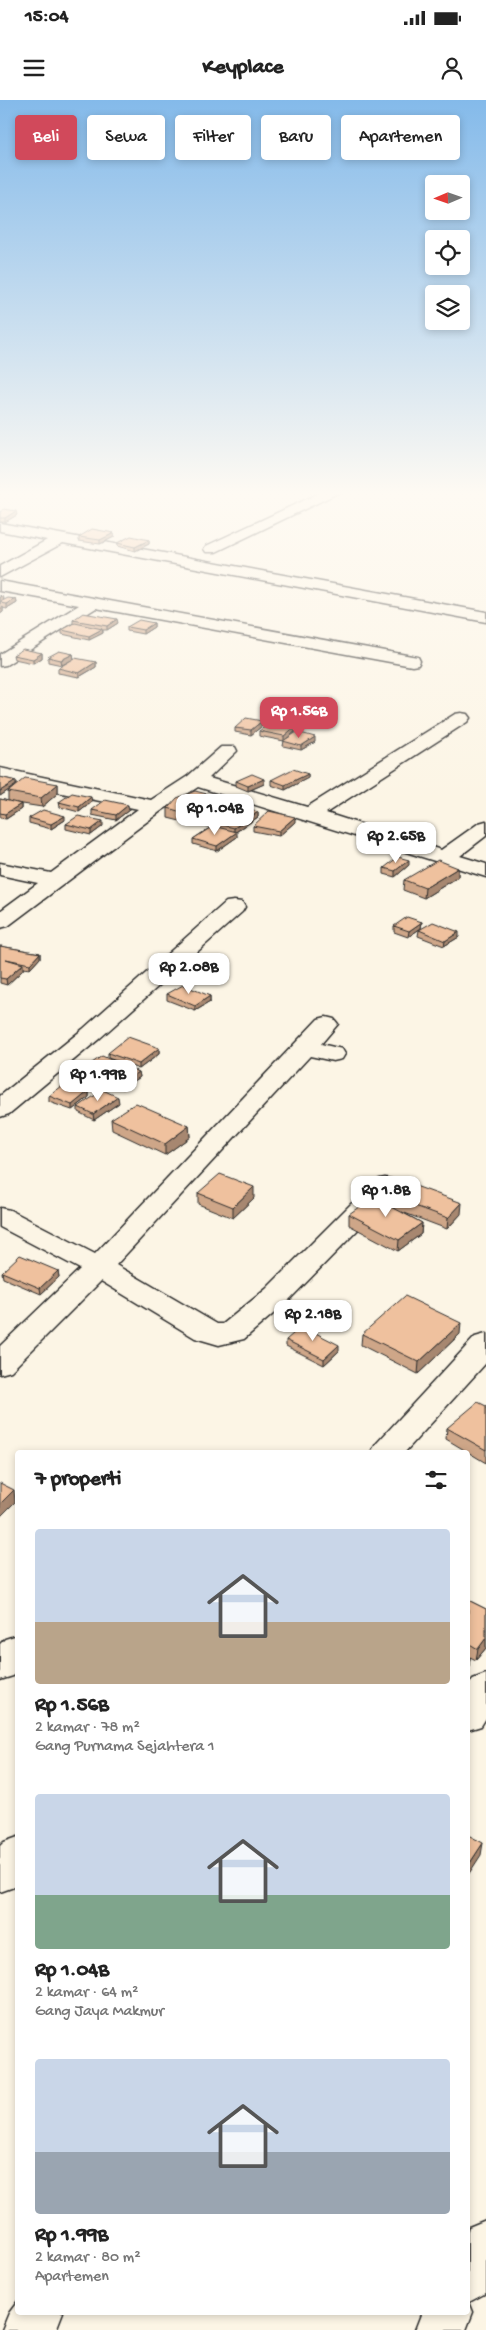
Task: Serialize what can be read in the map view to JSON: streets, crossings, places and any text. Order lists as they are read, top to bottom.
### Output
{
  "north": "left",
  "page": {
    "status": "15:04",
    "header": "Keyplace",
    "chip": [
      "Beli",
      "Sewa",
      "Filter",
      "Baru",
      "Apartemen"
    ],
    "price": [
      "Rp 1.56B",
      "Rp 1.04B",
      "Rp 2.65B",
      "Rp 2.08B",
      "Rp 1.99B",
      "Rp 1.8B",
      "Rp 2.18B"
    ],
    "heading": "7 properti",
    "list": [
      {
        "name": "Rp 1.56B",
        "note": "2 kamar · 78 m² · Gang Purnama Sejahtera 1"
      },
      {
        "name": "Rp 1.04B",
        "note": "2 kamar · 64 m² · Gang Jaya Makmur"
      },
      {
        "name": "Rp 1.99B",
        "note": "2 kamar · 80 m² · Apartemen"
      }
    ]
  }
}
